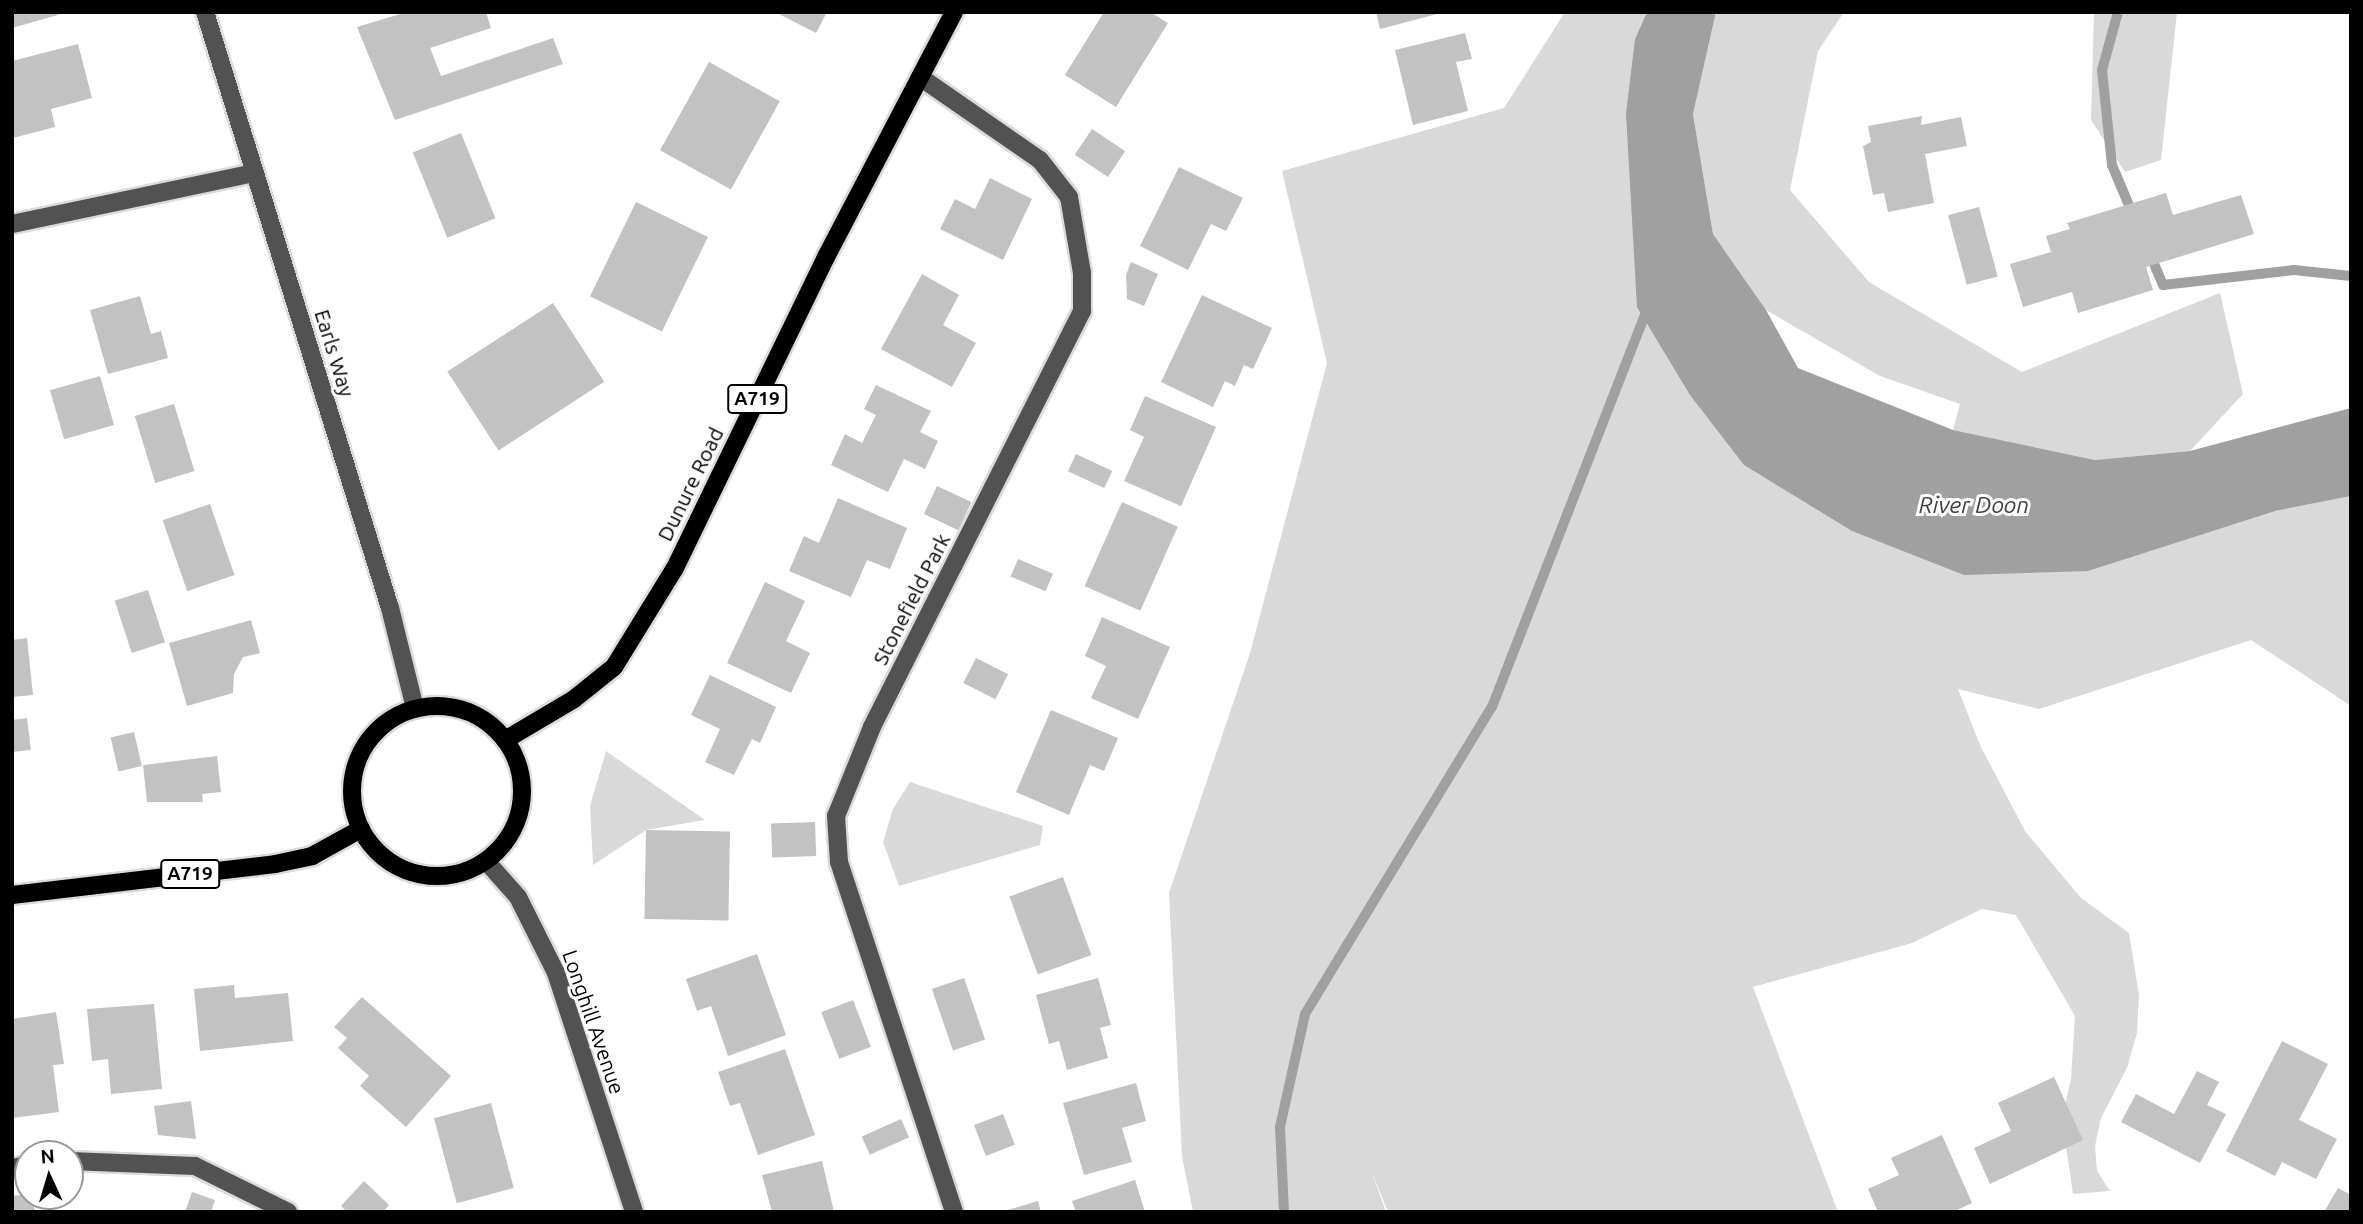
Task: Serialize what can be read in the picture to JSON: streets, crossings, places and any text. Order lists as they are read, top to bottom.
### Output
{
  "streets": {
    "main road": ["A719", "Dunure Road"],
    "street": ["Earls Way", "Stonefield Park", "Longhill Avenue"]
  },
  "crossings": [
    ["Earls Way", "A719"],
    ["Earls Way", "Dunure Road"],
    ["Earls Way", "Longhill Avenue"],
    ["A719", "Dunure Road"],
    ["A719", "Longhill Avenue"],
    ["Dunure Road", "Stonefield Park"],
    ["Dunure Road", "Longhill Avenue"]
  ],
  "water": ["River Doon"],
  "north": "top"
}
